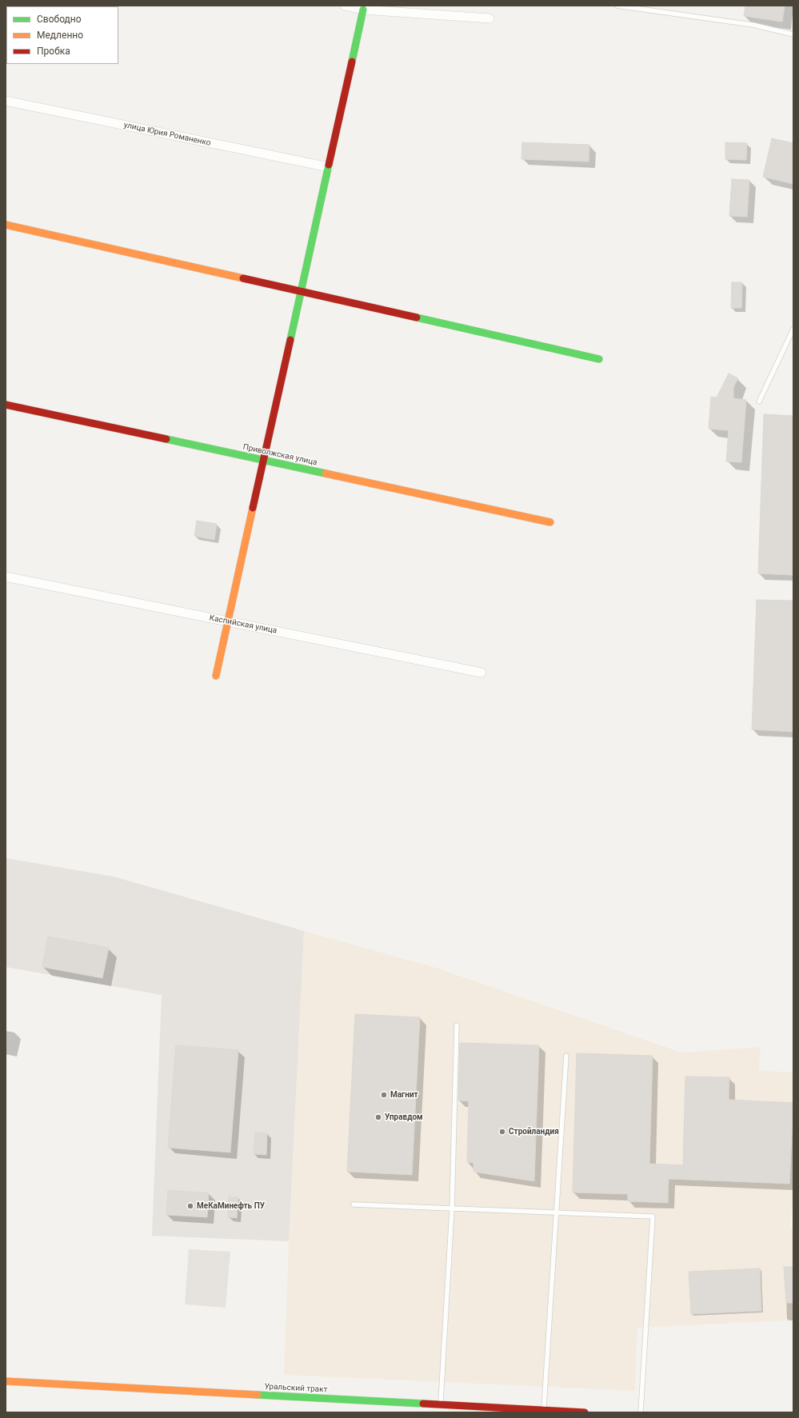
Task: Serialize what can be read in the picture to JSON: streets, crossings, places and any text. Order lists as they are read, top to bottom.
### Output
{
  "streets": {
    "street": [
      "улица Юрия Романенко",
      "Приволжская улица",
      "Каспийская улица",
      "Уральский тракт"
    ]
  },
  "places": [
    "Магнит",
    "Управдом",
    "Стройландия",
    "МеКаМинефть ПУ"
  ],
  "legend": ["Свободно", "Медленно", "Пробка"]
}
